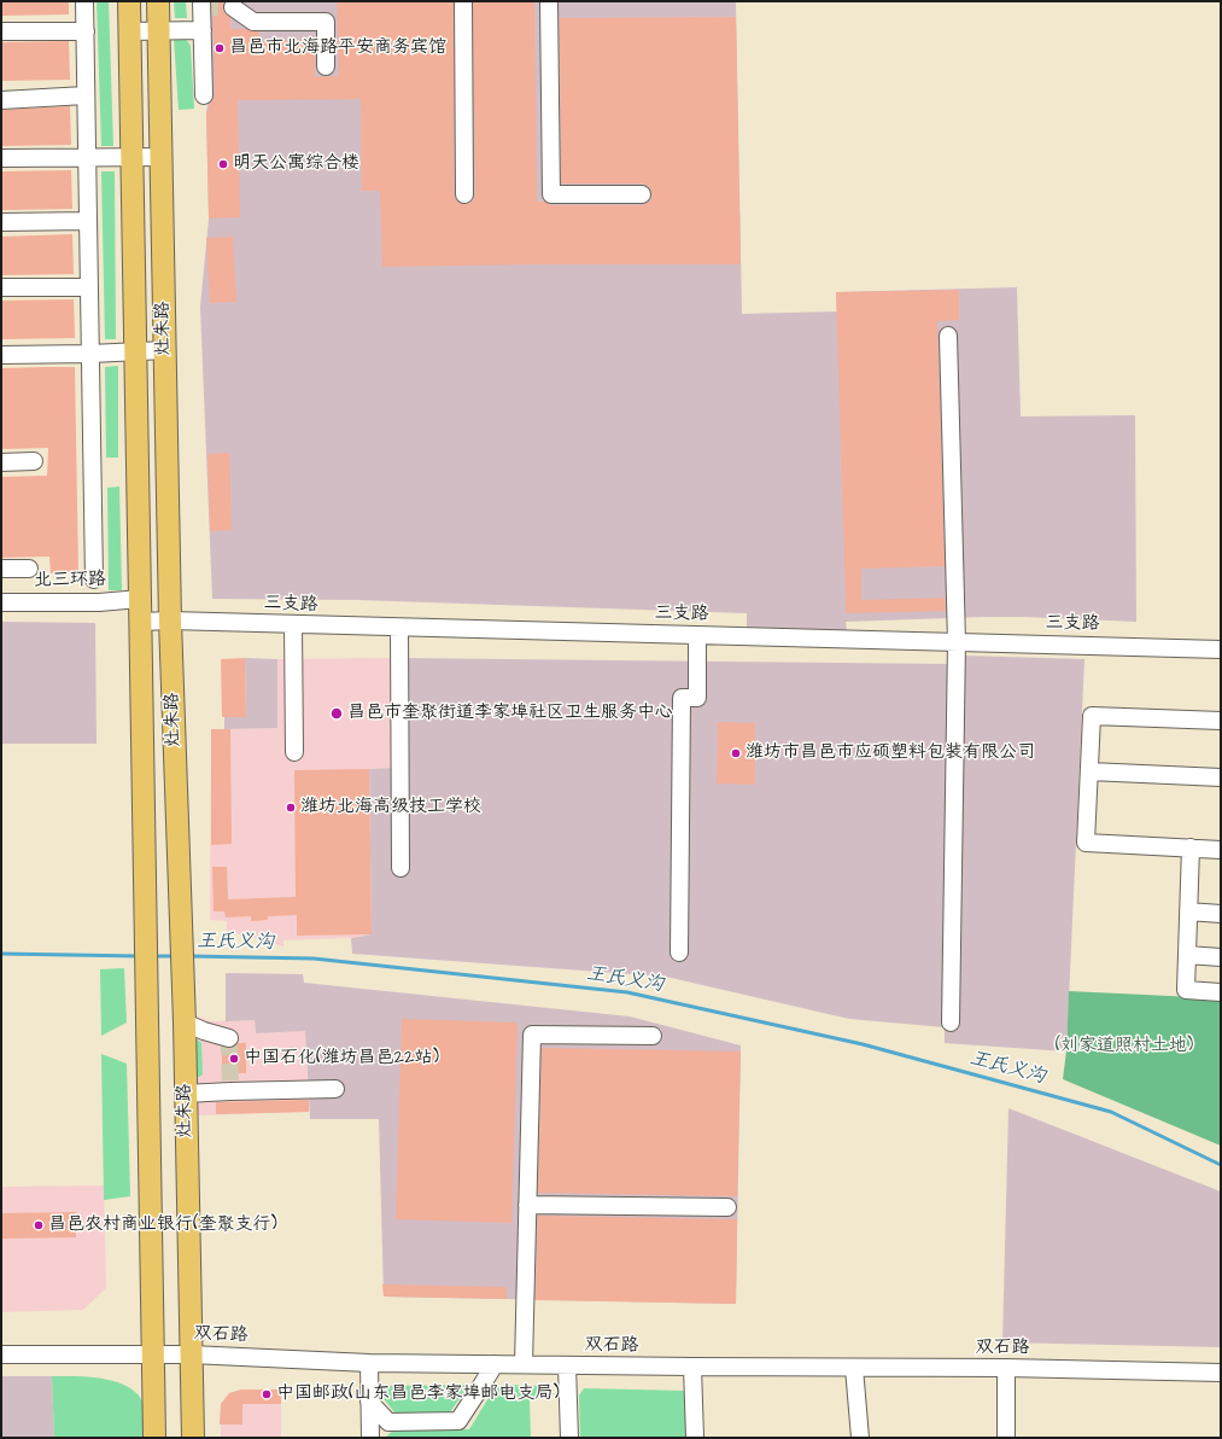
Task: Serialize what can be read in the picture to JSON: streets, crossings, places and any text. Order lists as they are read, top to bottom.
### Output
{
  "streets": {
    "main road": ["灶朱路"],
    "street": ["北三环路", "三支路", "双石路"]
  },
  "crossings": [
    ["灶朱路", "北三环路"],
    ["灶朱路", "三支路"],
    ["灶朱路", "双石路"]
  ],
  "water": ["王氏义沟"],
  "parks": ["(刘家道照村土地)"],
  "places": [
    "昌邑市北海路平安商务宾馆",
    "明天公寓综合楼",
    "昌邑市奎聚街道李家埠社区卫生服务中心",
    "潍坊市昌邑市应硕塑料包装有限公司",
    "潍坊北海高级技工学校",
    "中国石化(潍坊昌邑22站)",
    "昌邑农村商业银行(奎聚支行)",
    "中国邮政(山东昌邑李家埠邮电支局)"
  ]
}
